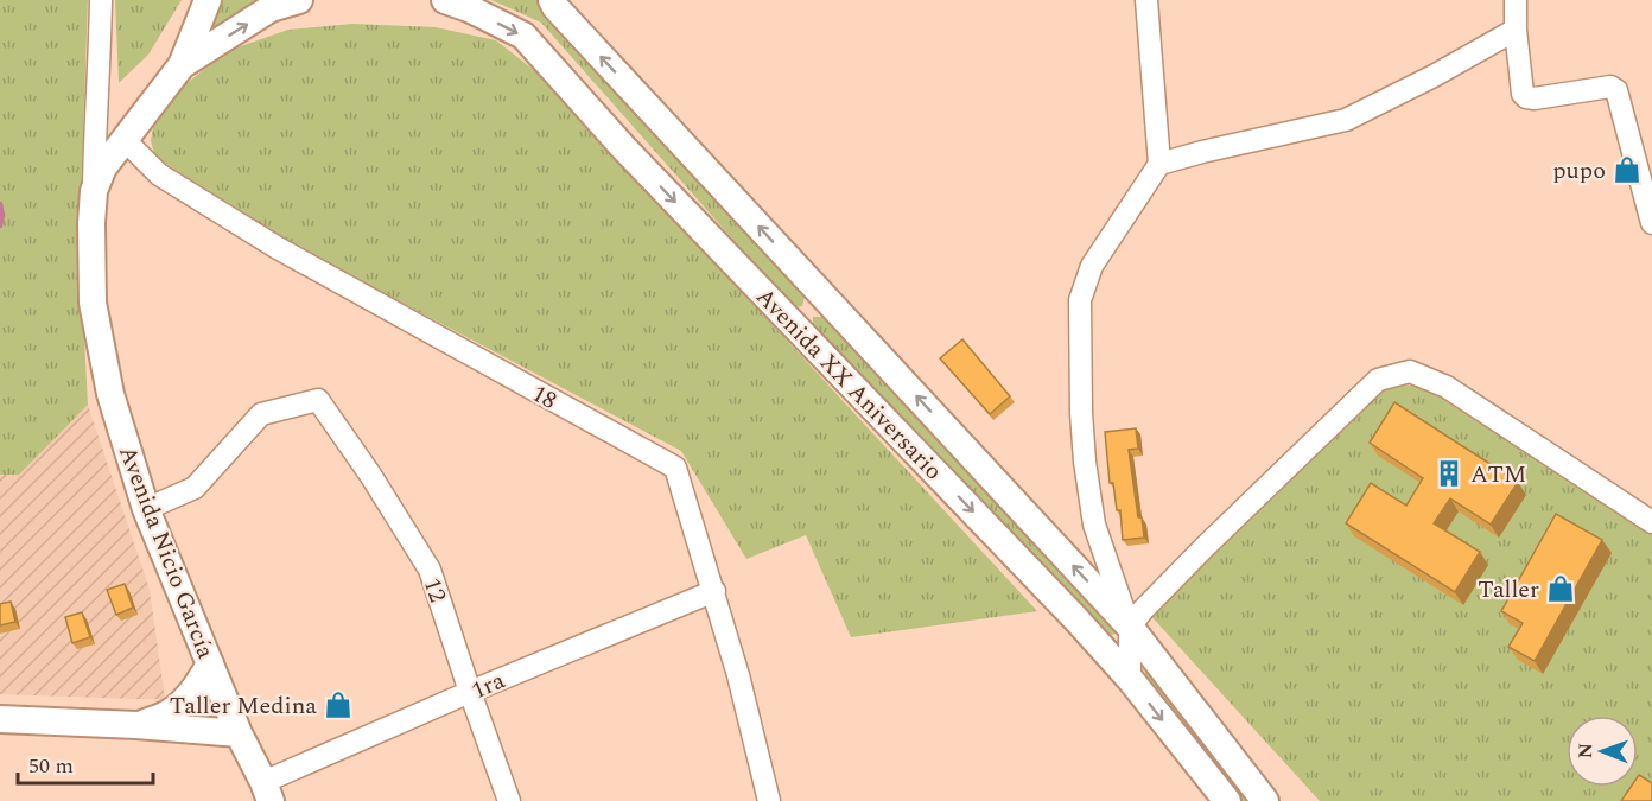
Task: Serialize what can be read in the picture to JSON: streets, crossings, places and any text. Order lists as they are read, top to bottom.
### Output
{
  "streets": {
    "main road": ["Avenida XX Aniversario", "Avenida Nicio García"],
    "street": ["18", "12", "1ra"]
  },
  "crossings": [
    ["18", "Avenida Nicio García"],
    ["18", "1ra"],
    ["Avenida Nicio García", "12"],
    ["Avenida Nicio García", "1ra"],
    ["12", "1ra"]
  ],
  "places": {
    "shop": ["pupo", "Taller", "Taller Medina"],
    "building": ["ATM"]
  },
  "scale_bar": "50 m",
  "north": "left"
}
